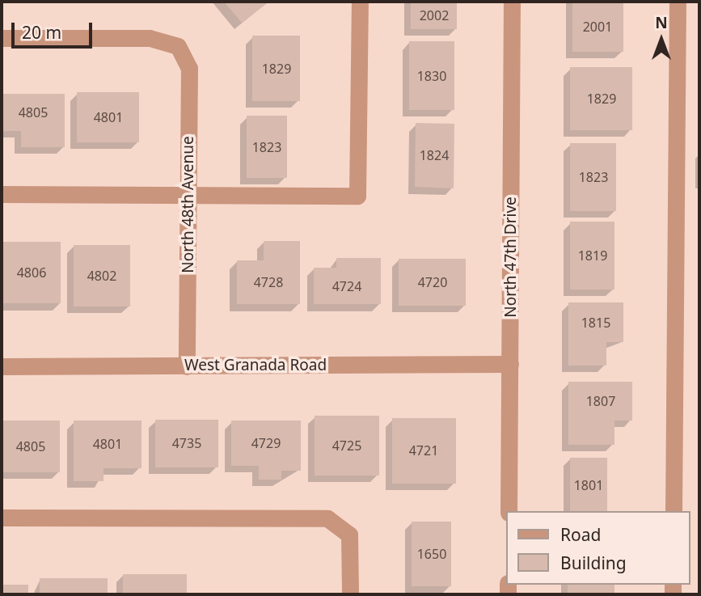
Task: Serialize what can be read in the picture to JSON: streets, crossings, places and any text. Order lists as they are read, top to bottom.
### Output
{
  "streets": {
    "street": ["North 48th Avenue", "North 47th Drive", "West Granada Road"]
  },
  "crossings": [
    ["North 48th Avenue", "West Granada Road"],
    ["North 47th Drive", "West Granada Road"]
  ],
  "house_numbers": [
    "2002",
    "2001",
    "1829",
    "1830",
    "1829",
    "4805",
    "4801",
    "1823",
    "1824",
    "1823",
    "1819",
    "4806",
    "4802",
    "4728",
    "4720",
    "4724",
    "1815",
    "1807",
    "4735",
    "4729",
    "4801",
    "4725",
    "4805",
    "4721",
    "1801",
    "1650"
  ],
  "legend": ["Road", "Building"],
  "scale_bar": "20 m",
  "north": "top"
}
